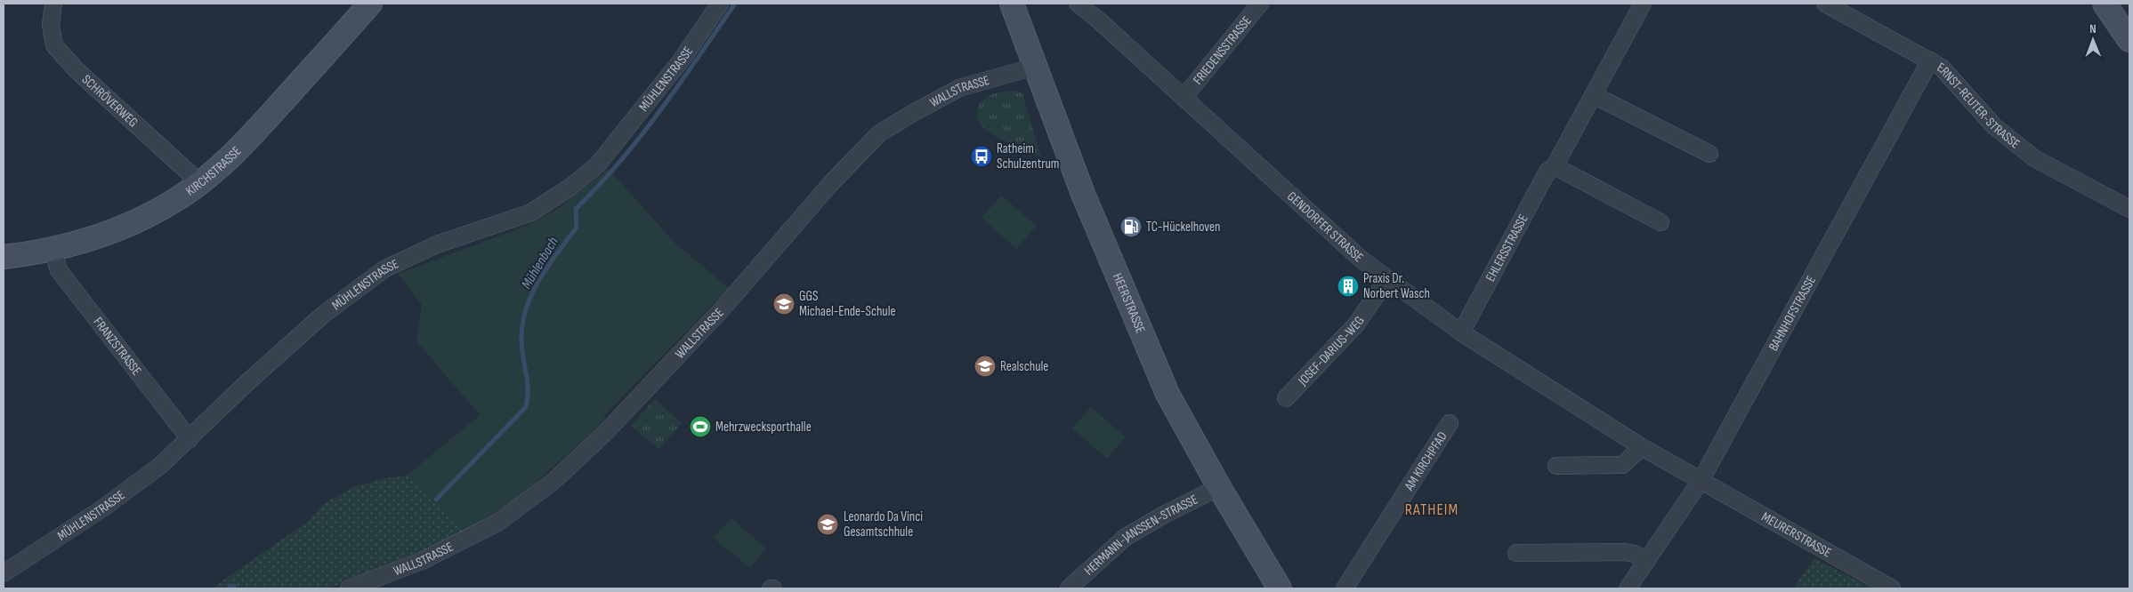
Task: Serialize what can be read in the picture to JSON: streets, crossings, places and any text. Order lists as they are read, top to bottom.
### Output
{
  "streets": {
    "main road": ["KIRCHSTRASSE", "HEERSTRASSE"],
    "street": [
      "FRIEDENSSTRASSE",
      "MÜHLENSTRASSE",
      "WALLSTRASSE",
      "SCHRÖVERWEG",
      "ERNST-REUTER-STRASSE",
      "GENDORFER STRASSE",
      "EHLERSSTRASSE",
      "BAHNHOFSTRASSE",
      "FRANZSTRASSE",
      "JOSEF-DARIUS-WEG",
      "AM KIRCHPFAD",
      "MEURERSTRASSE",
      "HERMANN-JANSSEN-STRASSE"
    ]
  },
  "crossings": [
    ["FRIEDENSSTRASSE", "GENDORFER STRASSE"],
    ["MÜHLENSTRASSE", "FRANZSTRASSE"],
    ["WALLSTRASSE", "HEERSTRASSE"],
    ["SCHRÖVERWEG", "KIRCHSTRASSE"],
    ["ERNST-REUTER-STRASSE", "BAHNHOFSTRASSE"],
    ["KIRCHSTRASSE", "FRANZSTRASSE"],
    ["GENDORFER STRASSE", "EHLERSSTRASSE"],
    ["GENDORFER STRASSE", "BAHNHOFSTRASSE"],
    ["GENDORFER STRASSE", "JOSEF-DARIUS-WEG"],
    ["GENDORFER STRASSE", "MEURERSTRASSE"],
    ["HEERSTRASSE", "HERMANN-JANSSEN-STRASSE"],
    ["BAHNHOFSTRASSE", "MEURERSTRASSE"]
  ],
  "districts": ["RATHEIM"],
  "water": ["Mühlenbach"],
  "places": {
    "bus stop": ["Ratheim Schulzentrum"],
    "fuel station": ["TC-Hückelhoven"],
    "building": ["Praxis Dr. Norbert Wasch"],
    "school or university": ["GGS Michael-Ende-Schule", "Realschule", "Leonardo Da Vinci Gesamtschhule"],
    "sports": ["Mehrzwecksporthalle"]
  },
  "north": "top"
}
